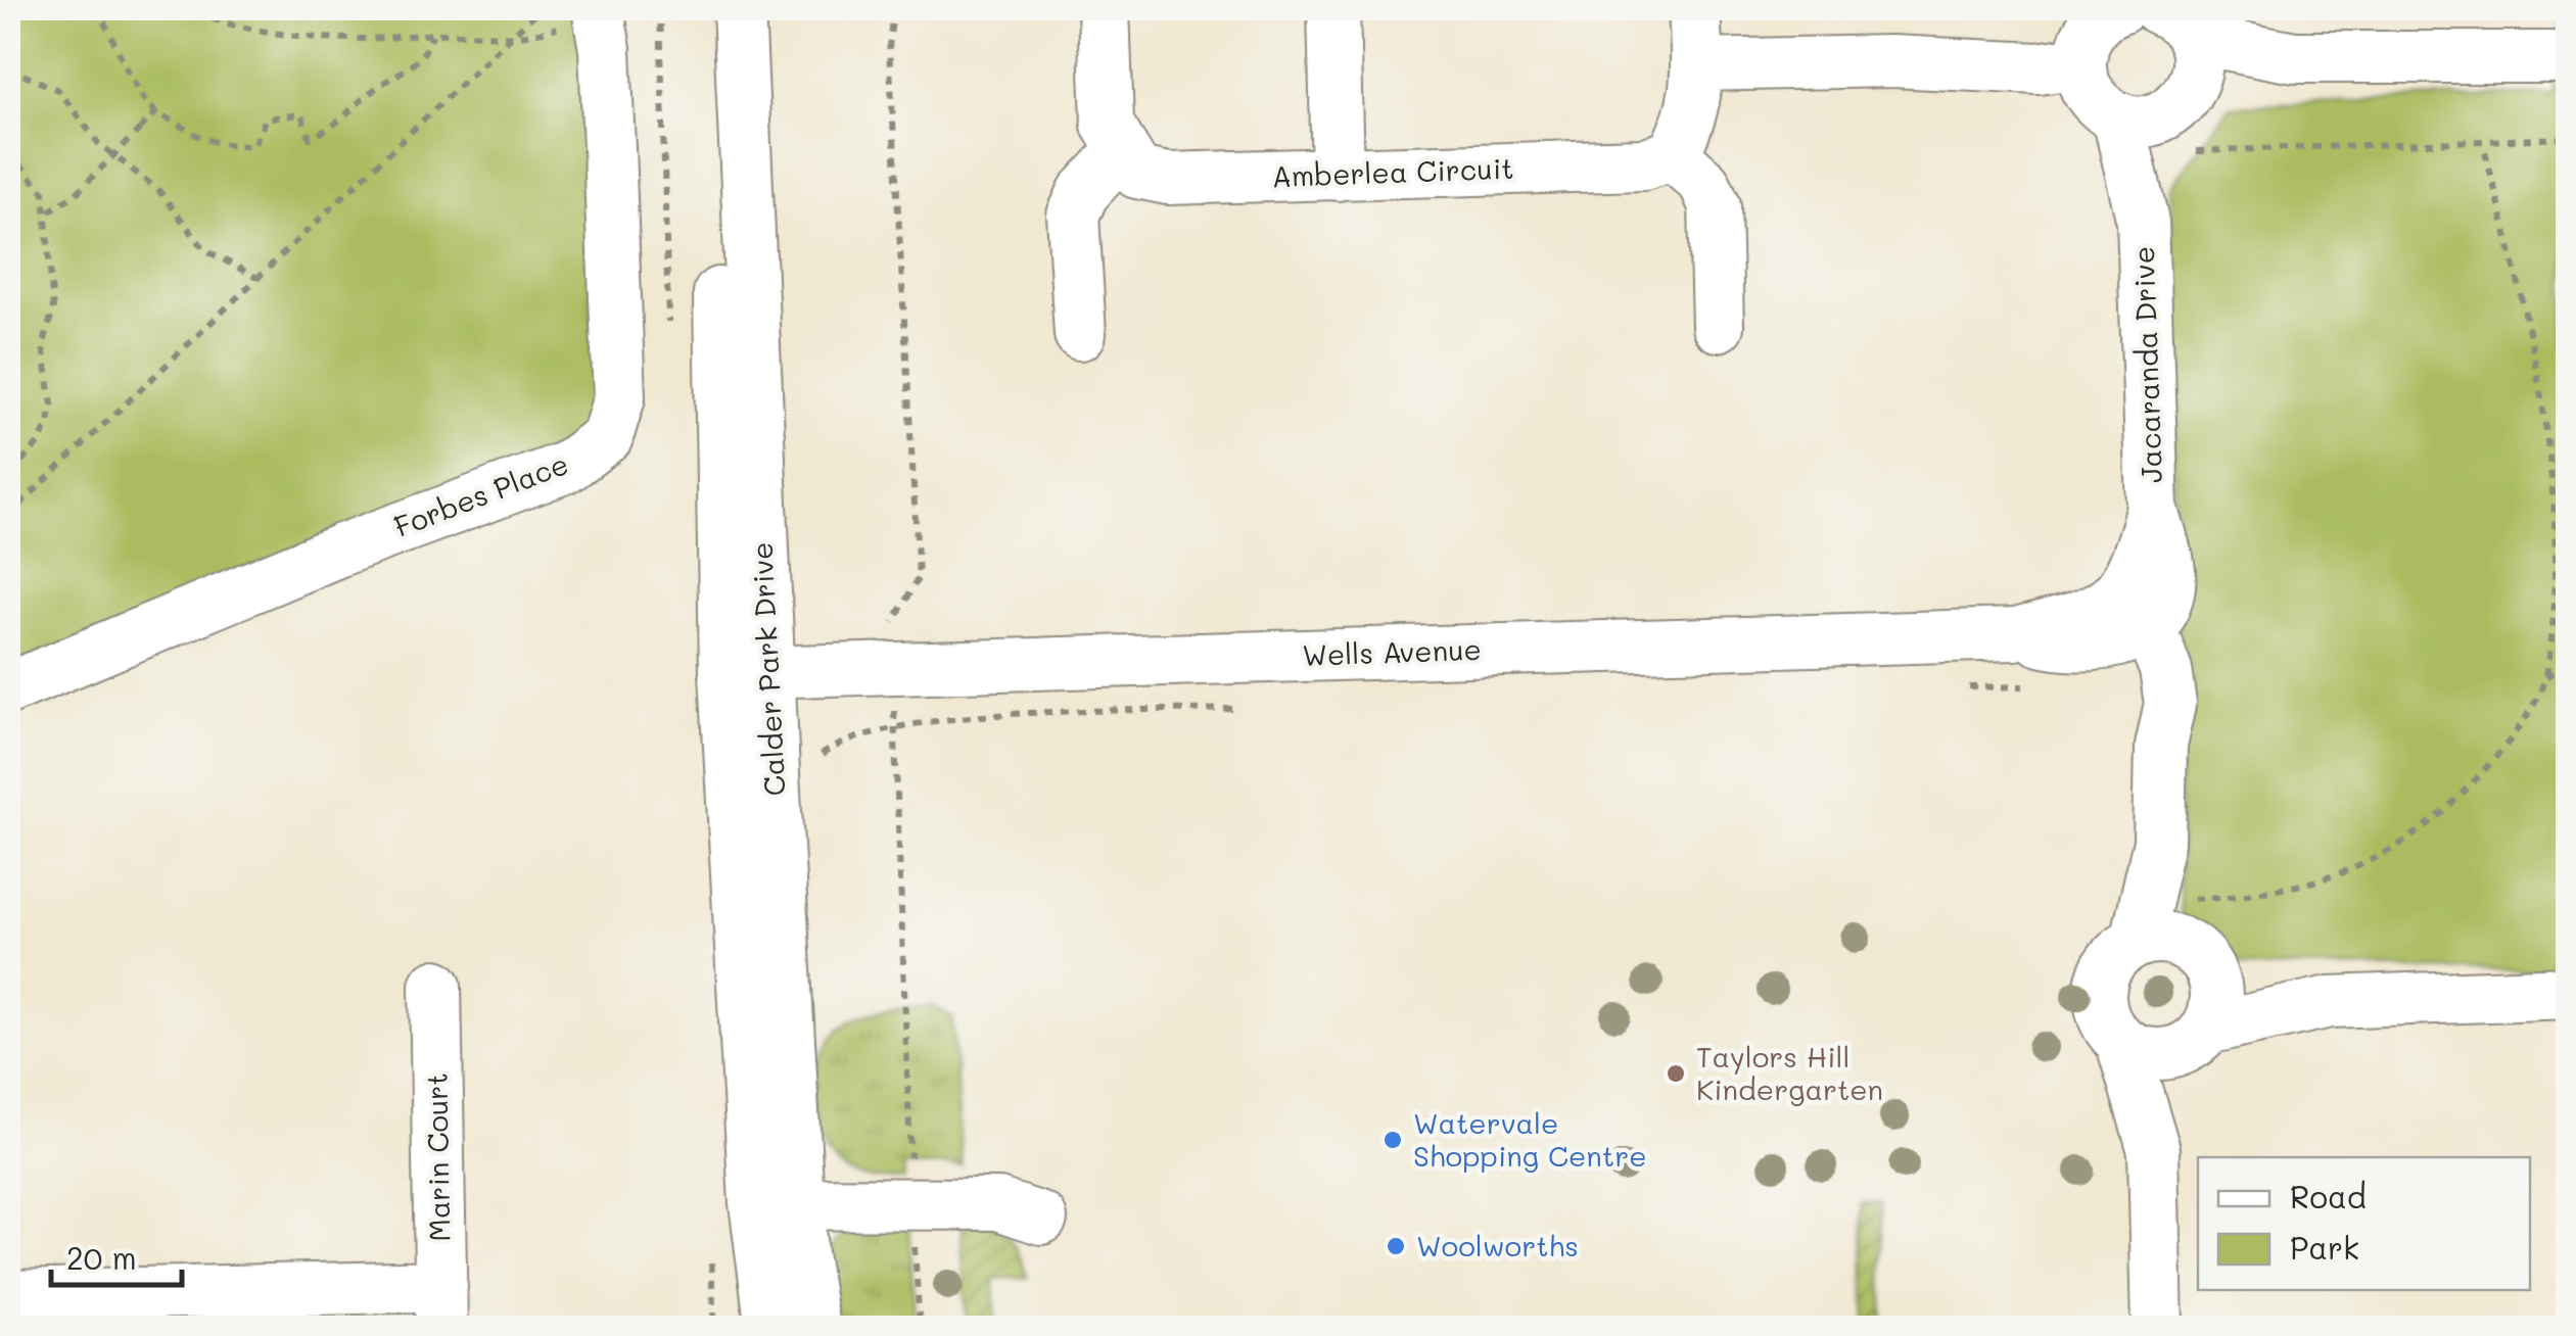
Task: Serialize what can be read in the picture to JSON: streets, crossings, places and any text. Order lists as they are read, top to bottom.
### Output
{
  "streets": {
    "street": [
      "Amberlea Circuit",
      "Jacaranda Drive",
      "Forbes Place",
      "Wells Avenue",
      "Calder Park Drive",
      "Marin Court"
    ]
  },
  "crossings": [
    ["Jacaranda Drive", "Wells Avenue"],
    ["Wells Avenue", "Calder Park Drive"]
  ],
  "places": ["Taylors Hill Kindergarten", "Watervale Shopping Centre", "Woolworths"],
  "legend": ["Road", "Park"],
  "scale_bar": "20 m"
}
